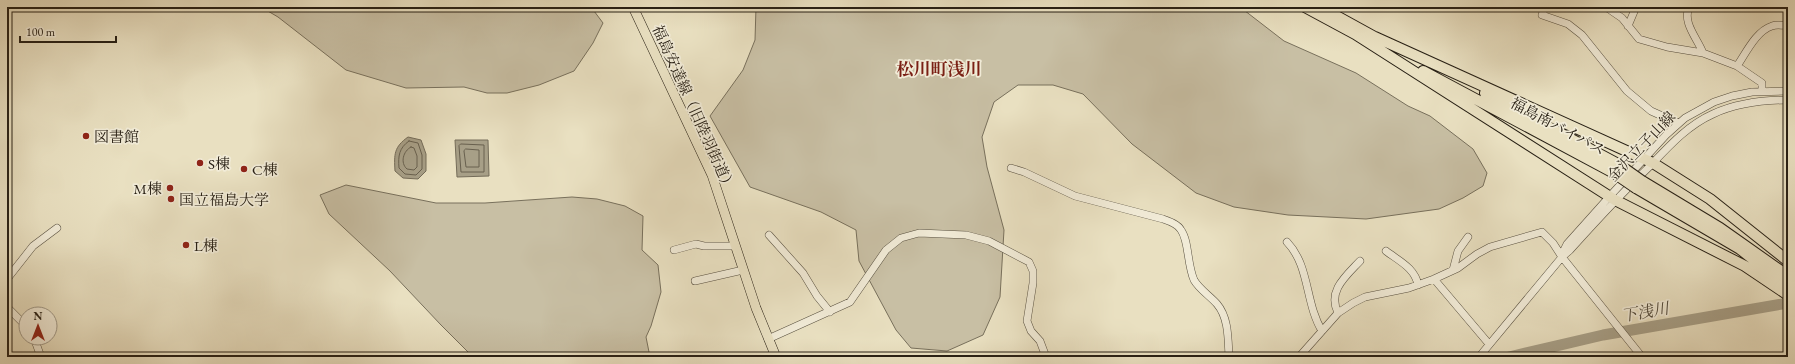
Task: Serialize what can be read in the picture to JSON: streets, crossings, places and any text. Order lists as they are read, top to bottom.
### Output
{
  "streets": {
    "highway": ["福島南バイパス"],
    "main road": ["福島安達線（旧陸羽街道）"],
    "street": ["金沢立子山線"]
  },
  "districts": ["松川町浅川"],
  "water": ["下浅川"],
  "places": [
    "図書館",
    "S棟",
    "C棟",
    "M棟",
    "国立福島大学",
    "L棟"
  ],
  "scale_bar": "100 m",
  "north": "top"
}
